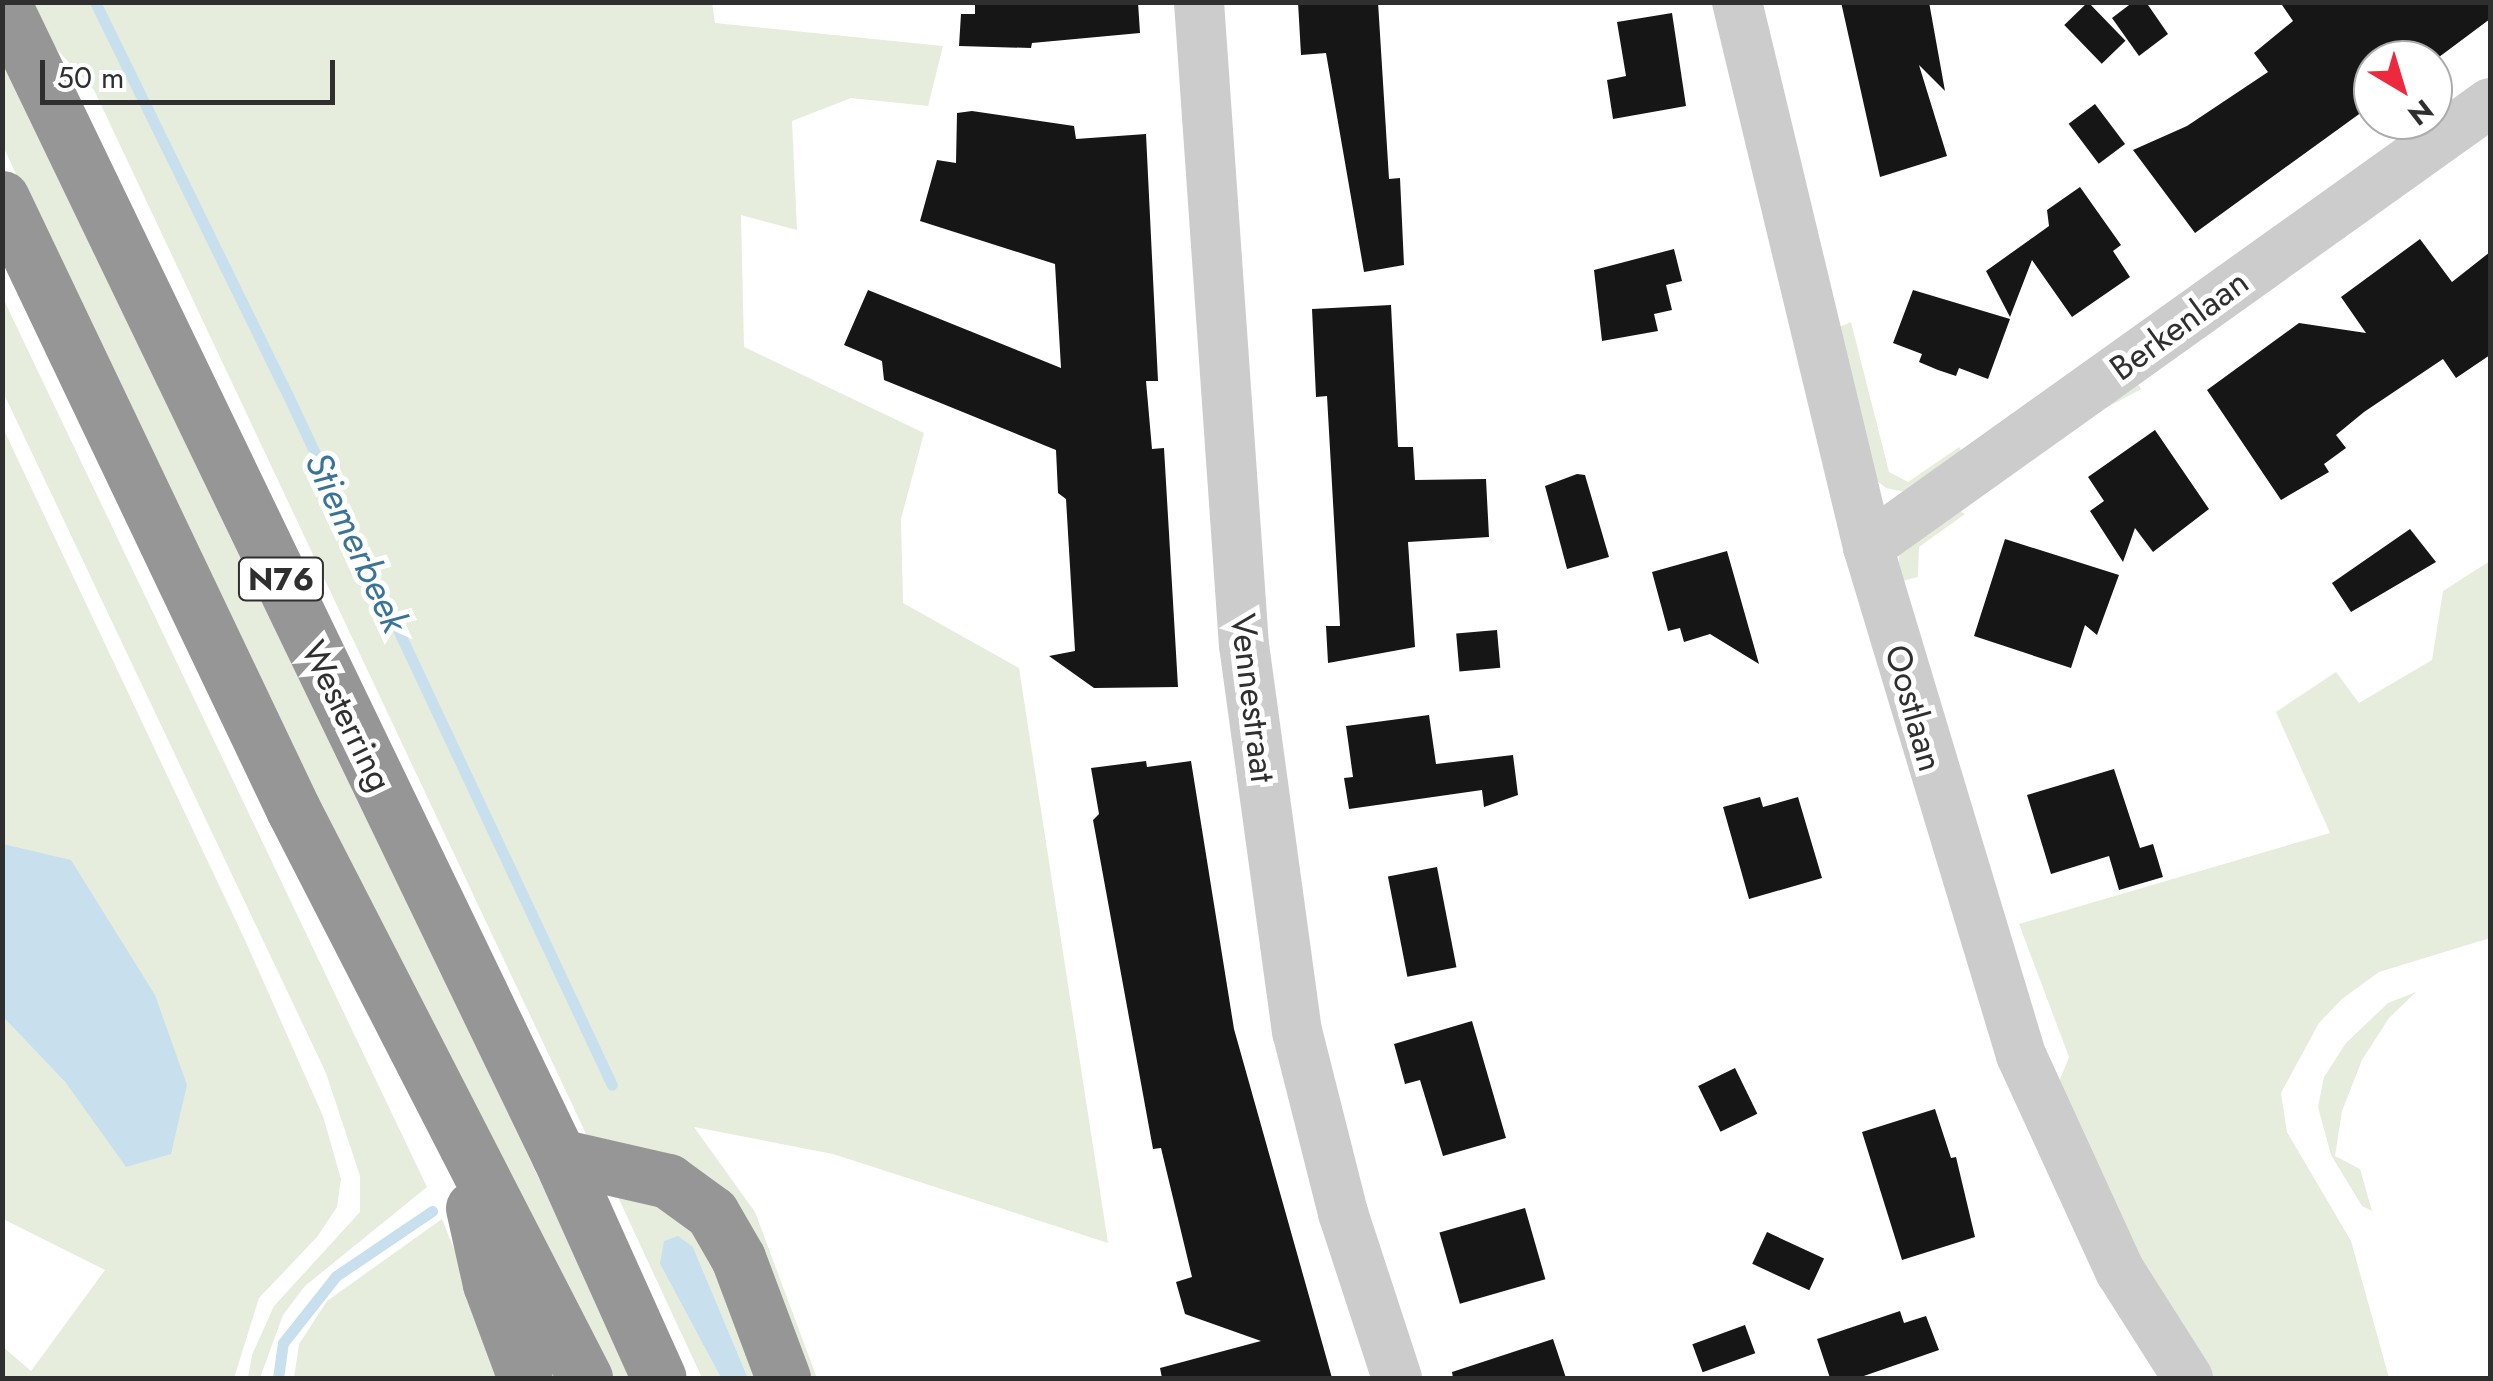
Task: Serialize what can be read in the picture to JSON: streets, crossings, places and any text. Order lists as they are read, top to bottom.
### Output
{
  "streets": {
    "highway": ["N76", "Westerring"],
    "street": ["Berkenlaan", "Vennestraat", "Oostlaan"]
  },
  "crossings": [
    ["Berkenlaan", "Oostlaan"]
  ],
  "water": ["Stiemerbeek"],
  "scale_bar": "50 m",
  "north": "bottom right"
}
